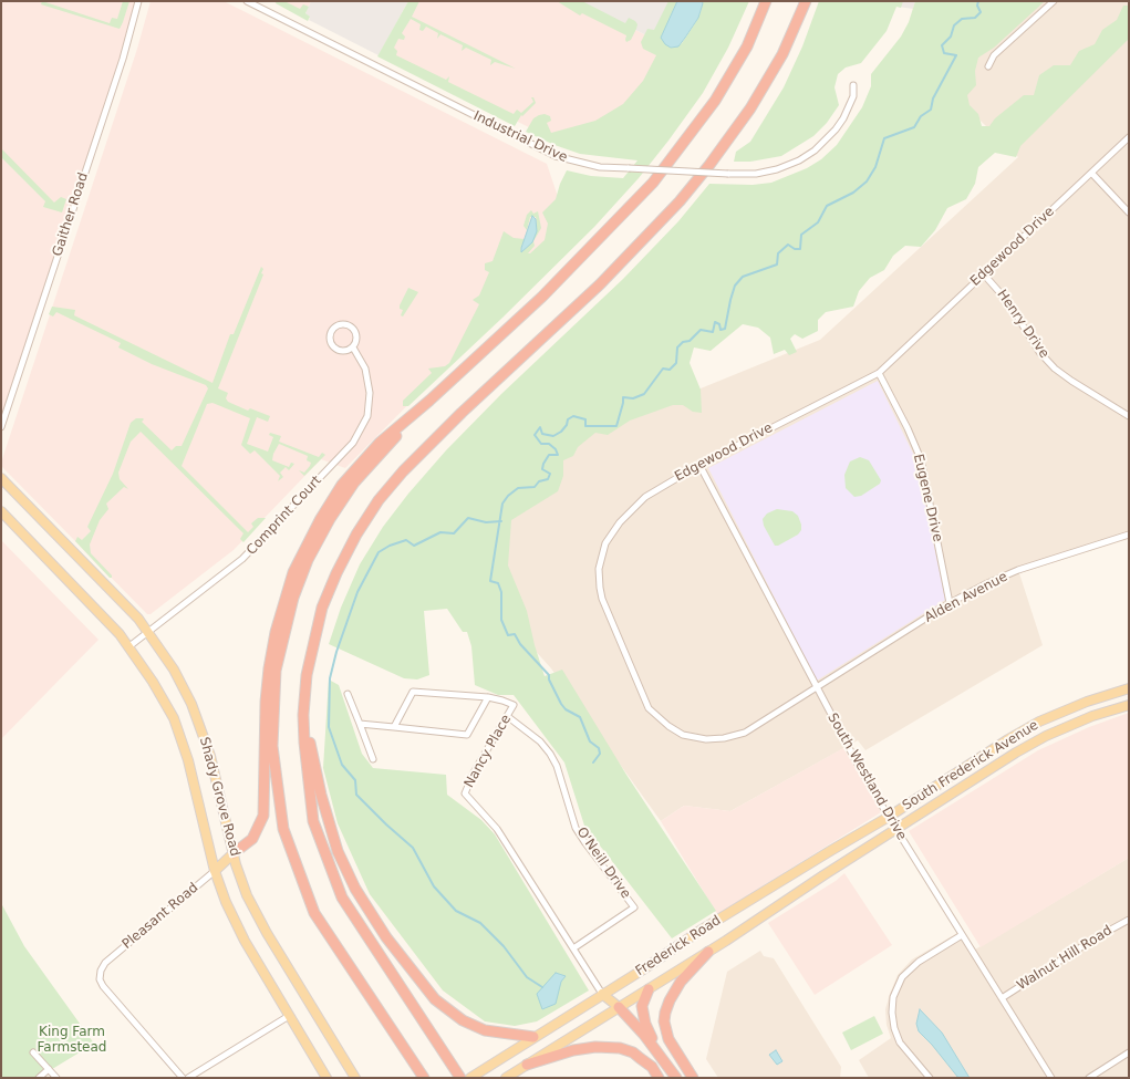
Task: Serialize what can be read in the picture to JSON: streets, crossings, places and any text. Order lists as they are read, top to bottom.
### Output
{
  "streets": {
    "main road": [
      "South Frederick Avenue",
      "Shady Grove Road",
      "Pleasant Road",
      "Frederick Road"
    ],
    "street": [
      "Industrial Drive",
      "Gaither Road",
      "Edgewood Drive",
      "Henry Drive",
      "Eugene Drive",
      "Comprint Court",
      "Alden Avenue",
      "Nancy Place",
      "South Westland Drive",
      "O'Neill Drive",
      "Walnut Hill Road"
    ]
  },
  "crossings": [
    ["Edgewood Drive", "Henry Drive"],
    ["Edgewood Drive", "Eugene Drive"],
    ["Edgewood Drive", "Alden Avenue"],
    ["Edgewood Drive", "South Westland Drive"],
    ["Eugene Drive", "Alden Avenue"],
    ["Comprint Court", "Shady Grove Road"],
    ["Alden Avenue", "South Westland Drive"],
    ["Nancy Place", "O'Neill Drive"],
    ["South Frederick Avenue", "South Westland Drive"],
    ["South Frederick Avenue", "Frederick Road"],
    ["South Westland Drive", "Frederick Road"],
    ["South Westland Drive", "Walnut Hill Road"],
    ["Shady Grove Road", "Pleasant Road"]
  ],
  "parks": ["King Farm Farmstead"]
}
